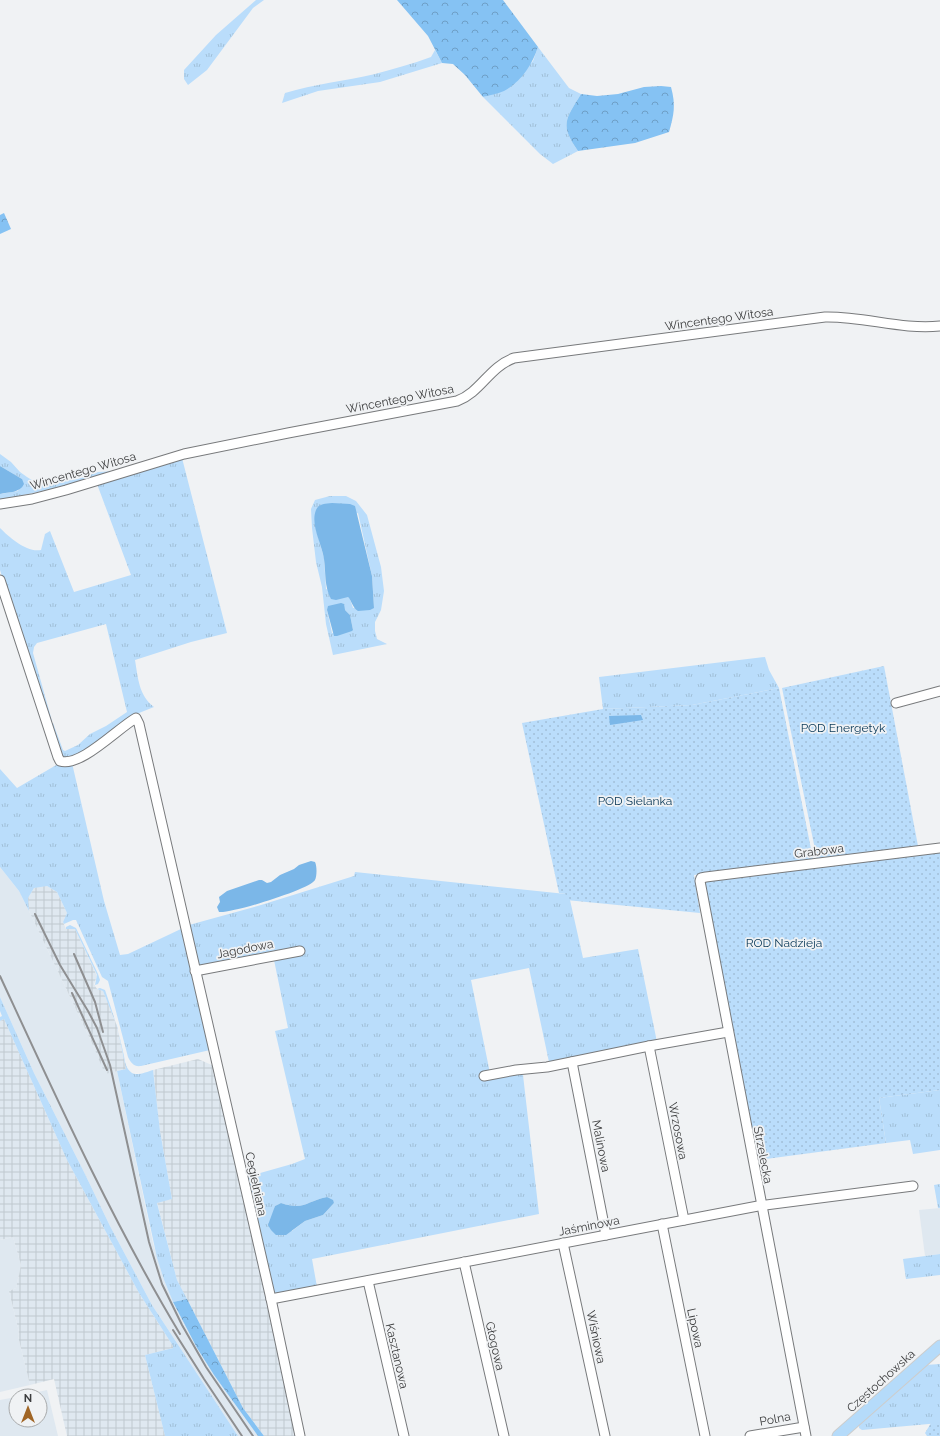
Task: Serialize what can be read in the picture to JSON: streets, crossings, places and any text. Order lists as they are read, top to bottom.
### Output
{
  "streets": {
    "main road": ["Częstochowska"],
    "street": [
      "Wincentego Witosa",
      "Grabowa",
      "Jagodowa",
      "Wrzosowa",
      "Malinowa",
      "Strzelecka",
      "Cegielniana",
      "Jaśminowa",
      "Lipowa",
      "Wiśniowa",
      "Głogowa",
      "Kasztanowa",
      "Polna"
    ]
  },
  "crossings": [
    ["Grabowa", "Strzelecka"],
    ["Jagodowa", "Cegielniana"],
    ["Wrzosowa", "Jaśminowa"],
    ["Malinowa", "Jaśminowa"],
    ["Strzelecka", "Jaśminowa"],
    ["Strzelecka", "Polna"],
    ["Cegielniana", "Jaśminowa"],
    ["Jaśminowa", "Lipowa"],
    ["Jaśminowa", "Wiśniowa"],
    ["Jaśminowa", "Głogowa"],
    ["Jaśminowa", "Kasztanowa"]
  ],
  "parks": ["POD Energetyk", "POD Sielanka", "ROD Nadzieja"],
  "north": "top"
}
